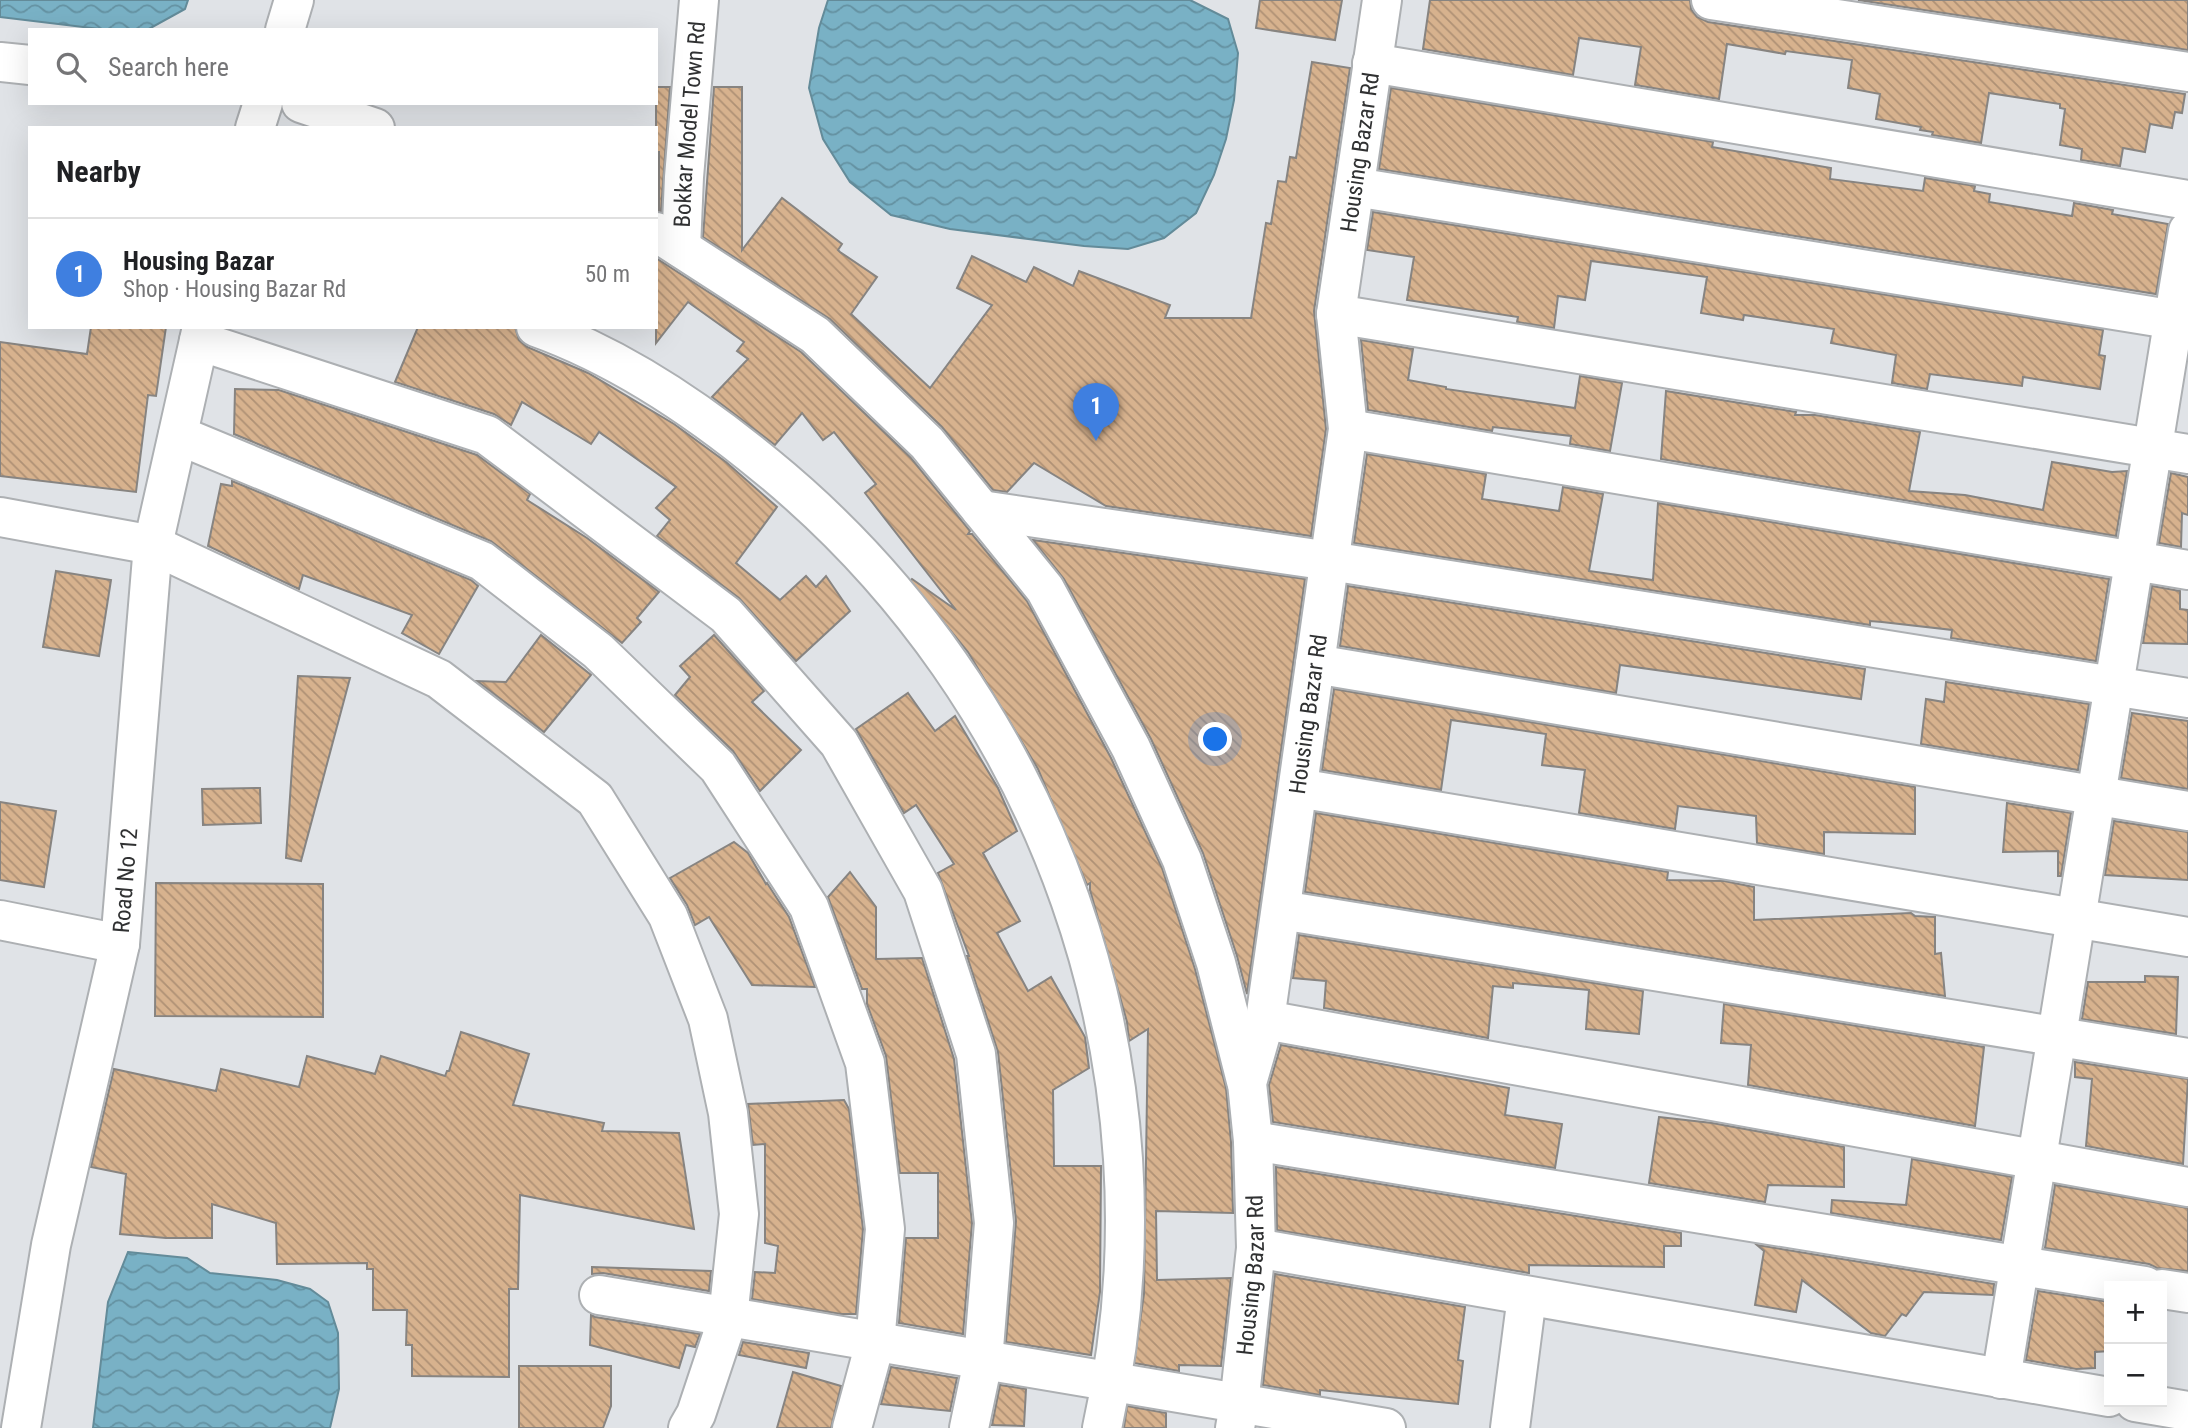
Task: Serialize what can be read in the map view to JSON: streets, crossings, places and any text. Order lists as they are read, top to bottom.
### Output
{
  "streets": {
    "street": ["Bokkar Model Town Rd", "Housing Bazar Rd", "Road No 12"]
  },
  "page": {
    "search": "Search here",
    "heading": "Nearby",
    "list": [
      {
        "mark": "1",
        "name": "Housing Bazar",
        "note": "Shop · Housing Bazar Rd",
        "value": "50 m"
      }
    ],
    "pins": "1",
    "map_buttons": ["+", "−"]
  }
}
